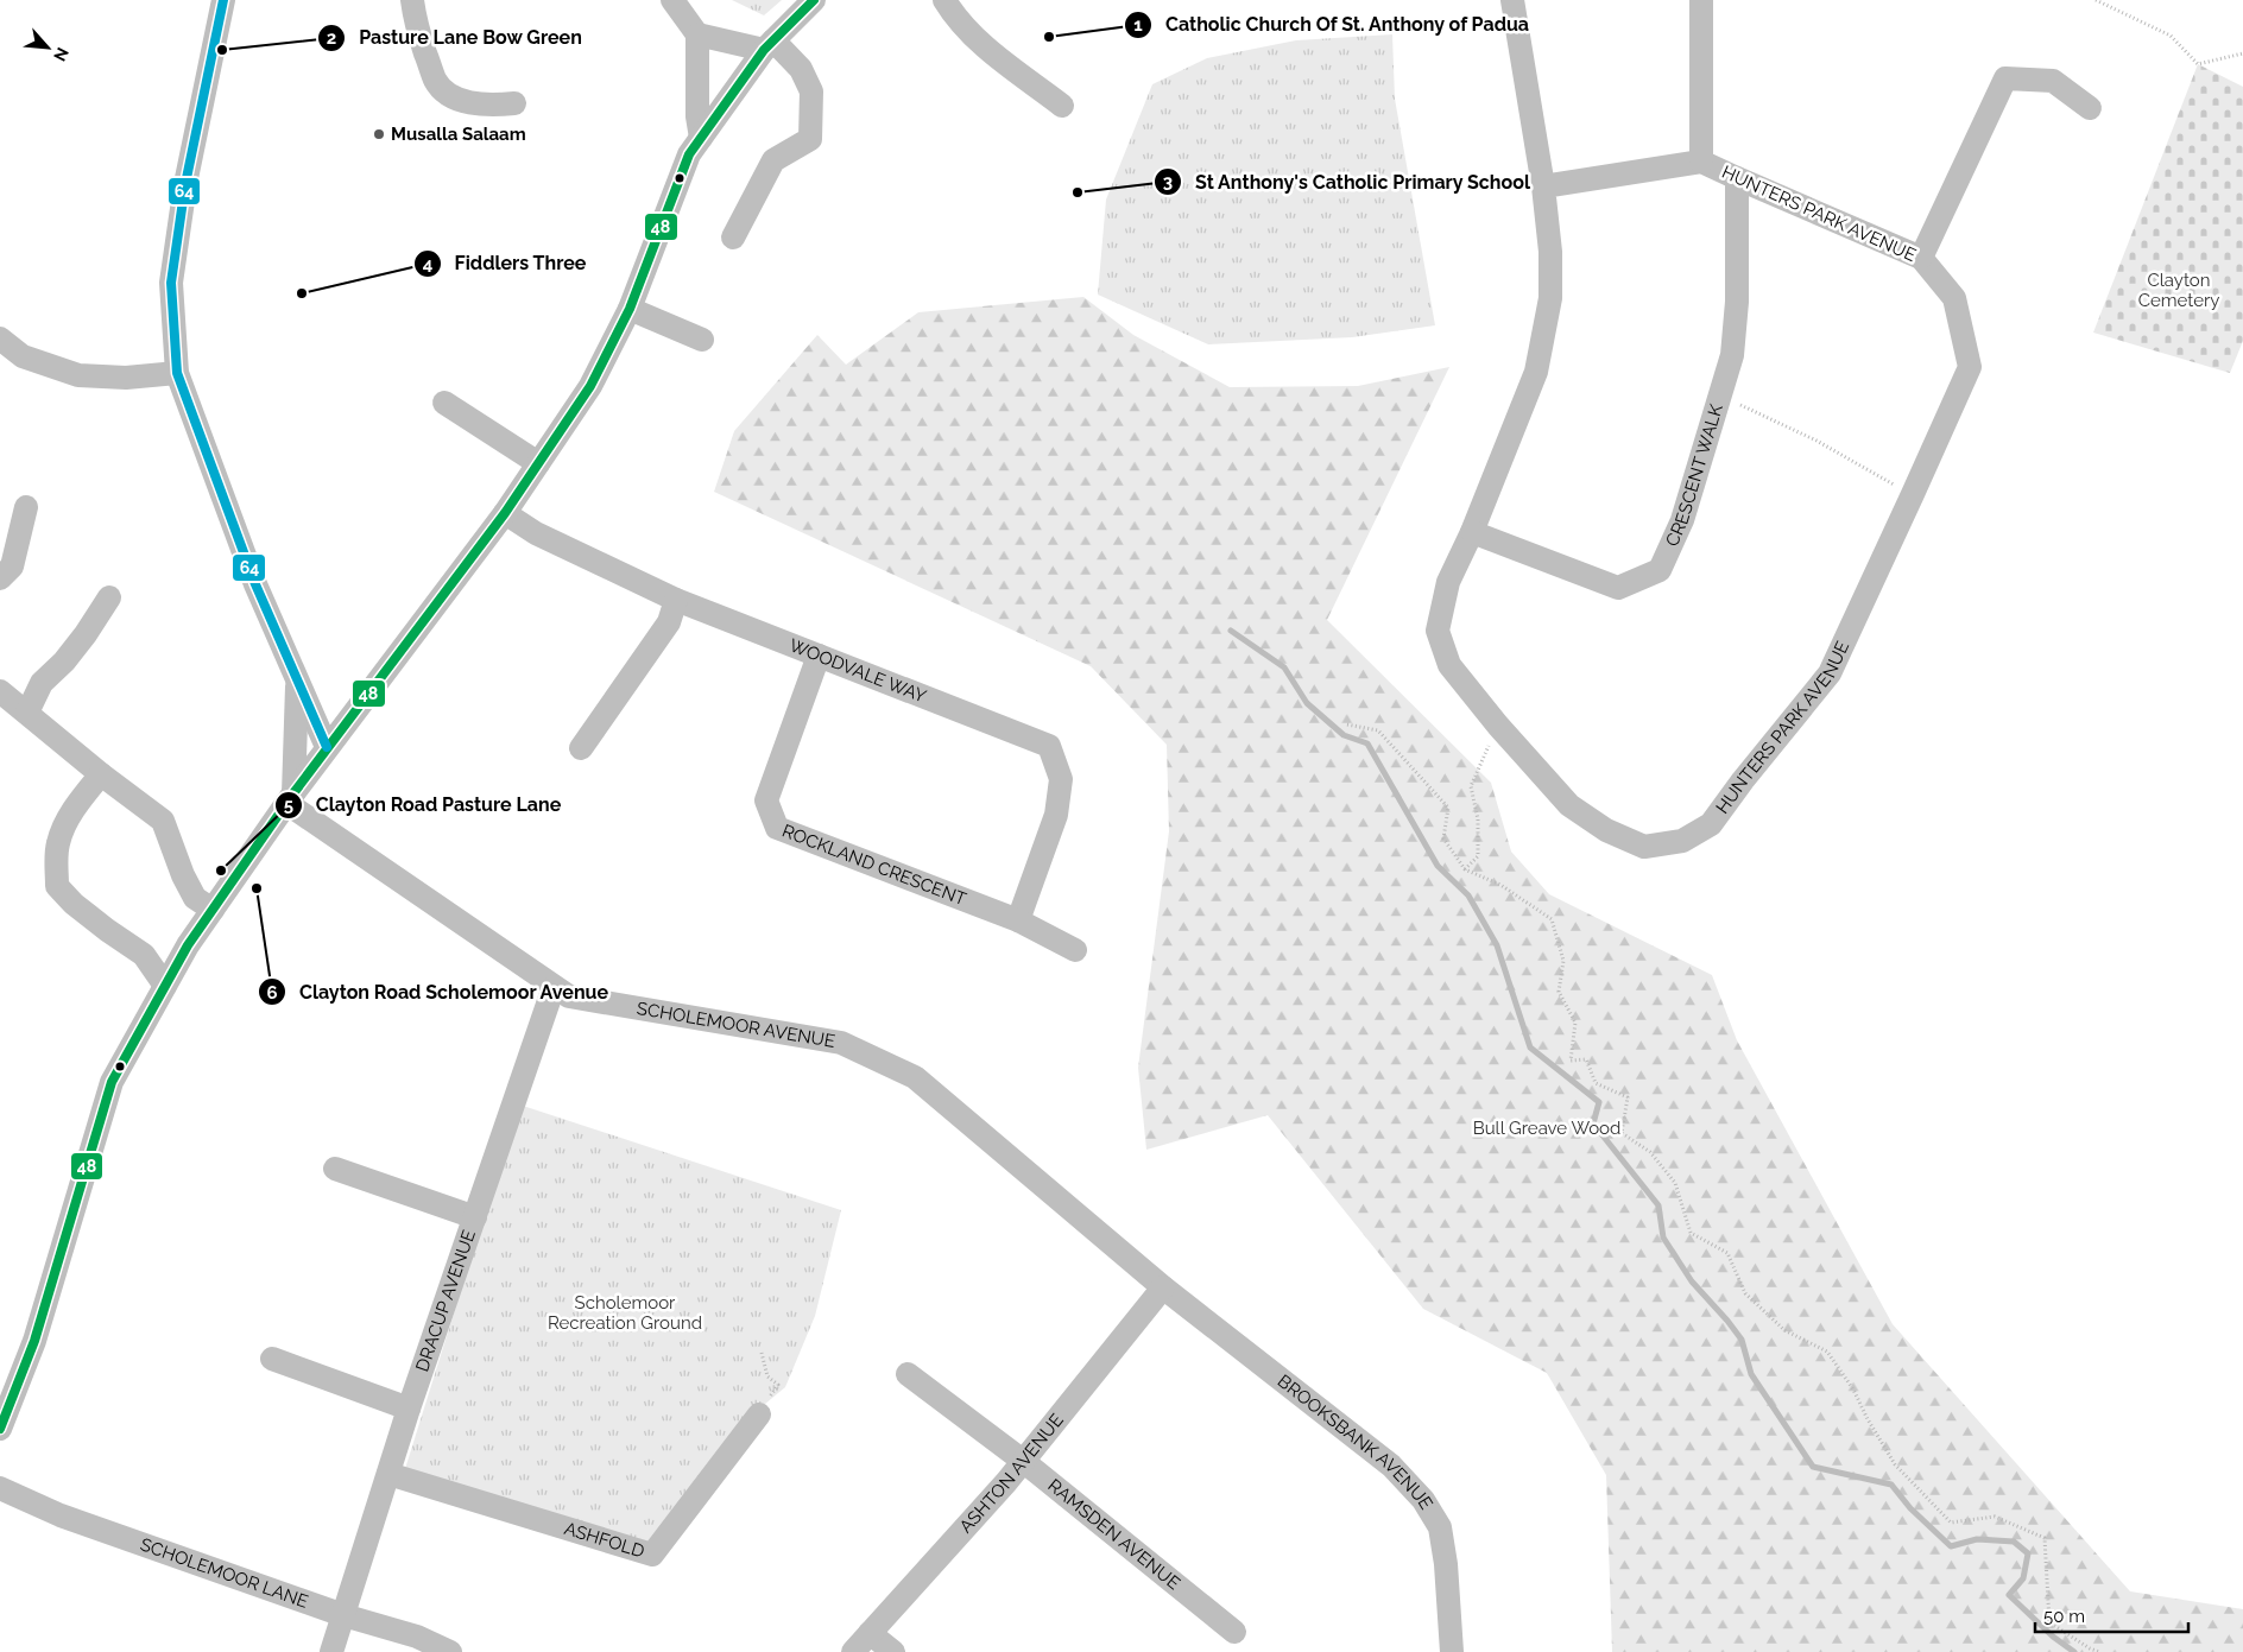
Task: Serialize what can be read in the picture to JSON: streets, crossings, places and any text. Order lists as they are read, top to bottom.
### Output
{
  "streets": {
    "street": [
      "HUNTERS PARK AVENUE",
      "CRESCENT WALK",
      "WOODVALE WAY",
      "ROCKLAND CRESCENT",
      "SCHOLEMOOR AVENUE",
      "DRACUP AVENUE",
      "BROOKSBANK AVENUE",
      "ASHTON AVENUE",
      "RAMSDEN AVENUE",
      "ASHFOLD",
      "SCHOLEMOOR LANE"
    ]
  },
  "crossings": [
    ["HUNTERS PARK AVENUE", "CRESCENT WALK"],
    ["WOODVALE WAY", "ROCKLAND CRESCENT"],
    ["SCHOLEMOOR AVENUE", "DRACUP AVENUE"],
    ["SCHOLEMOOR AVENUE", "BROOKSBANK AVENUE"],
    ["SCHOLEMOOR AVENUE", "ASHTON AVENUE"],
    ["DRACUP AVENUE", "ASHFOLD"],
    ["DRACUP AVENUE", "SCHOLEMOOR LANE"],
    ["BROOKSBANK AVENUE", "ASHTON AVENUE"],
    ["ASHTON AVENUE", "RAMSDEN AVENUE"]
  ],
  "parks": ["Clayton Cemetery", "Bull Greave Wood", "Scholemoor Recreation Ground"],
  "places": [
    "Catholic Church Of St. Anthony of Padua",
    "Pasture Lane Bow Green",
    "Musalla Salaam",
    "St Anthony's Catholic Primary School",
    "Fiddlers Three",
    "Clayton Road Pasture Lane",
    "Clayton Road Scholemoor Avenue"
  ],
  "lines": ["transit line 48", "transit line 64"],
  "scale_bar": "50 m",
  "north": "bottom right"
}
